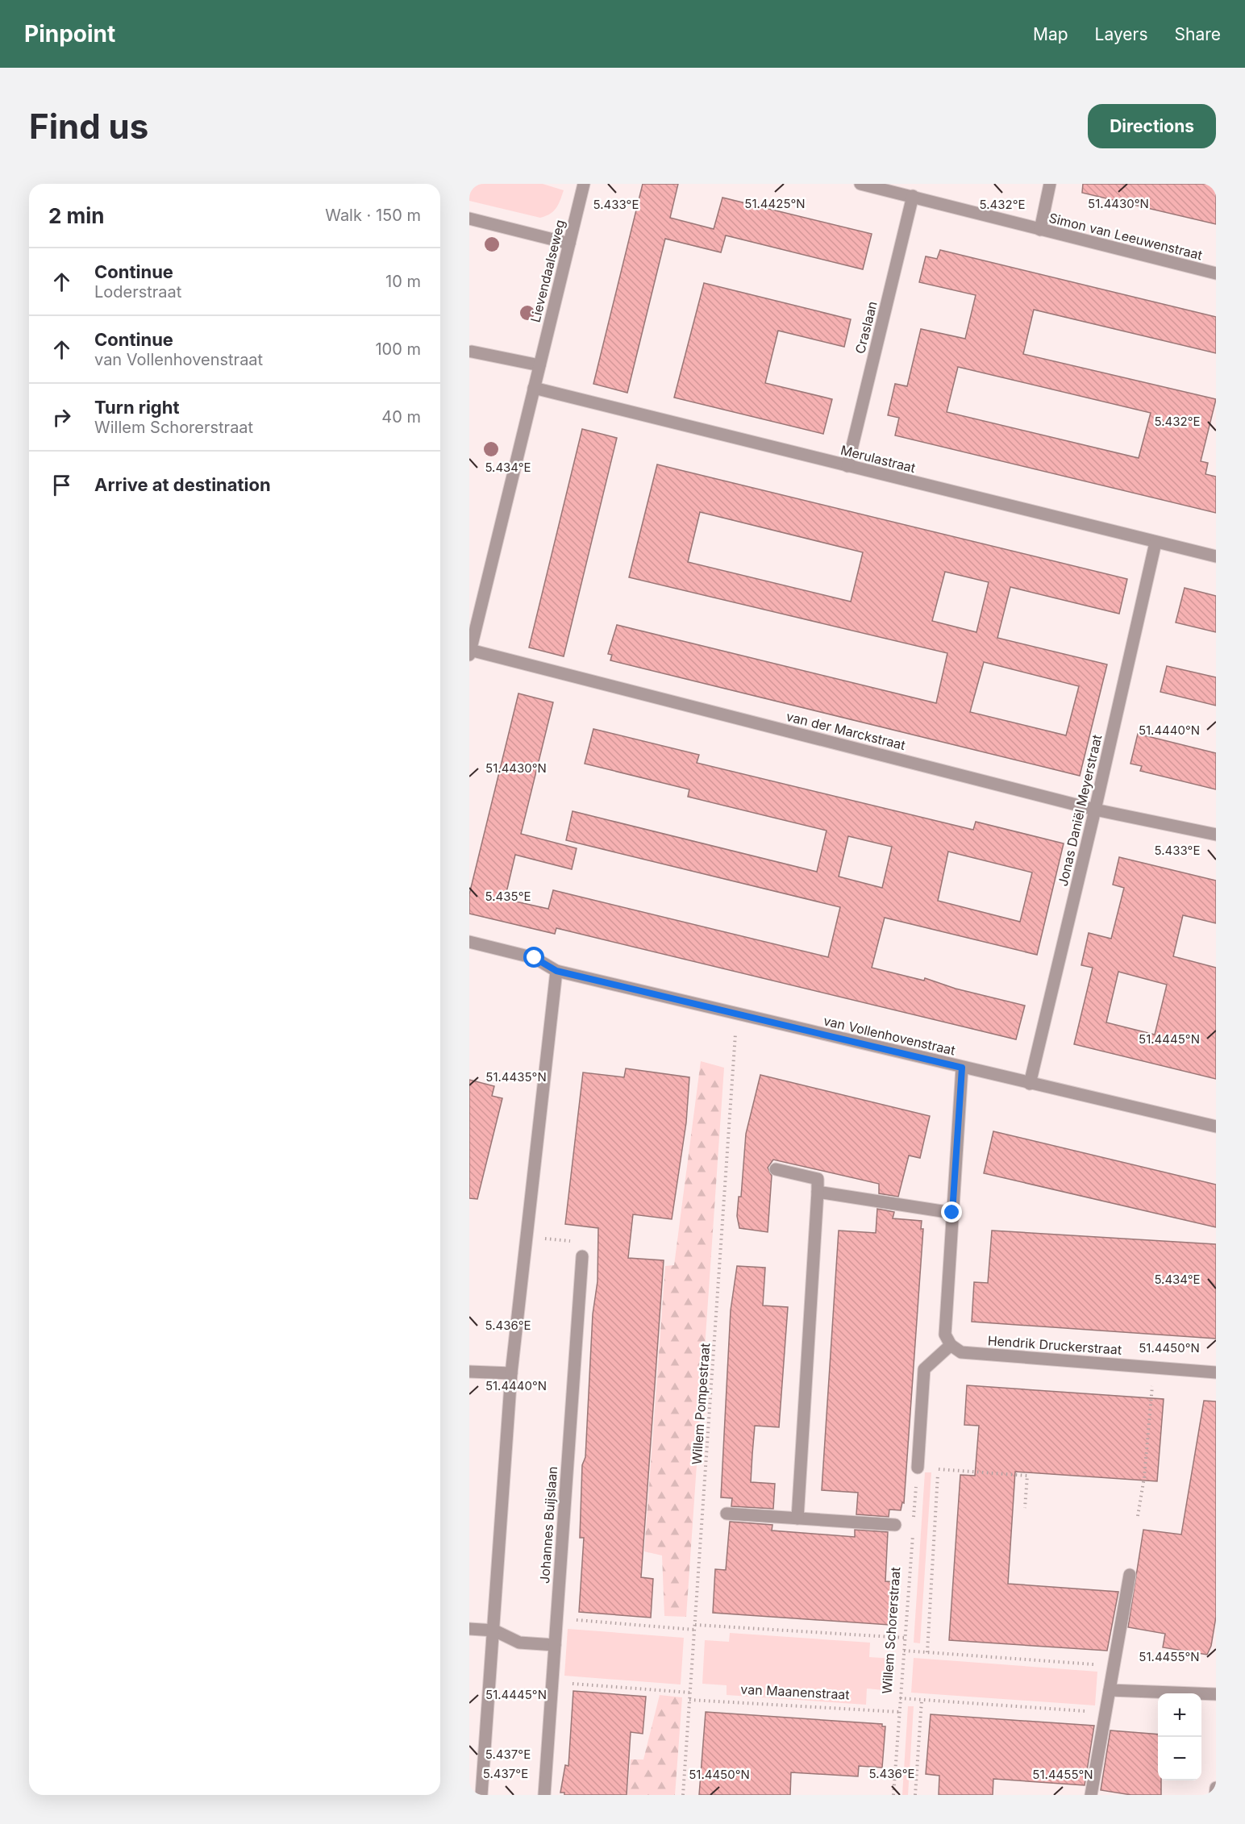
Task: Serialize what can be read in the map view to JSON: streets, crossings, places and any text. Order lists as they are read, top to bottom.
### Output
{
  "streets": {
    "street": [
      "Simon van Leeuwenstraat",
      "Lievendaalseweg",
      "Craslaan",
      "Merulastraat",
      "van der Marckstraat",
      "Jonas Daniël Meyerstraat",
      "van Vollenhovenstraat",
      "Hendrik Druckerstraat",
      "Johannes Buijslaan"
    ],
    "path": ["Willem Pompestraat", "Willem Schorerstraat", "van Maanenstraat"]
  },
  "crossings": [
    ["Simon van Leeuwenstraat", "Craslaan"],
    ["Lievendaalseweg", "Merulastraat"],
    ["Lievendaalseweg", "van der Marckstraat"],
    ["Craslaan", "Merulastraat"],
    ["Merulastraat", "Jonas Daniël Meyerstraat"],
    ["van der Marckstraat", "Jonas Daniël Meyerstraat"],
    ["Jonas Daniël Meyerstraat", "van Vollenhovenstraat"],
    ["van Vollenhovenstraat", "Willem Pompestraat"],
    ["Willem Pompestraat", "van Maanenstraat"],
    ["Willem Schorerstraat", "van Maanenstraat"]
  ],
  "page": {
    "header": "Pinpoint",
    "nav": ["Map", "Layers", "Share"],
    "buttons": "Directions",
    "title": "Find us",
    "heading": ["2 min", "Walk · 150 m"],
    "list": [
      ["Continue", "Loderstraat", "10 m"],
      ["Continue", "van Vollenhovenstraat", "100 m"],
      ["Turn right", "Willem Schorerstraat", "40 m"],
      "Arrive at destination"
    ],
    "map_buttons": ["+", "−"]
  },
  "coordinates": [
    "51.4425°N",
    "51.4430°N",
    "5.433°E",
    "5.432°E",
    "5.434°E",
    "51.4440°N",
    "5.435°E",
    "51.4445°N",
    "51.4435°N",
    "5.436°E",
    "51.4450°N",
    "51.4455°N",
    "5.437°E"
  ]
}
